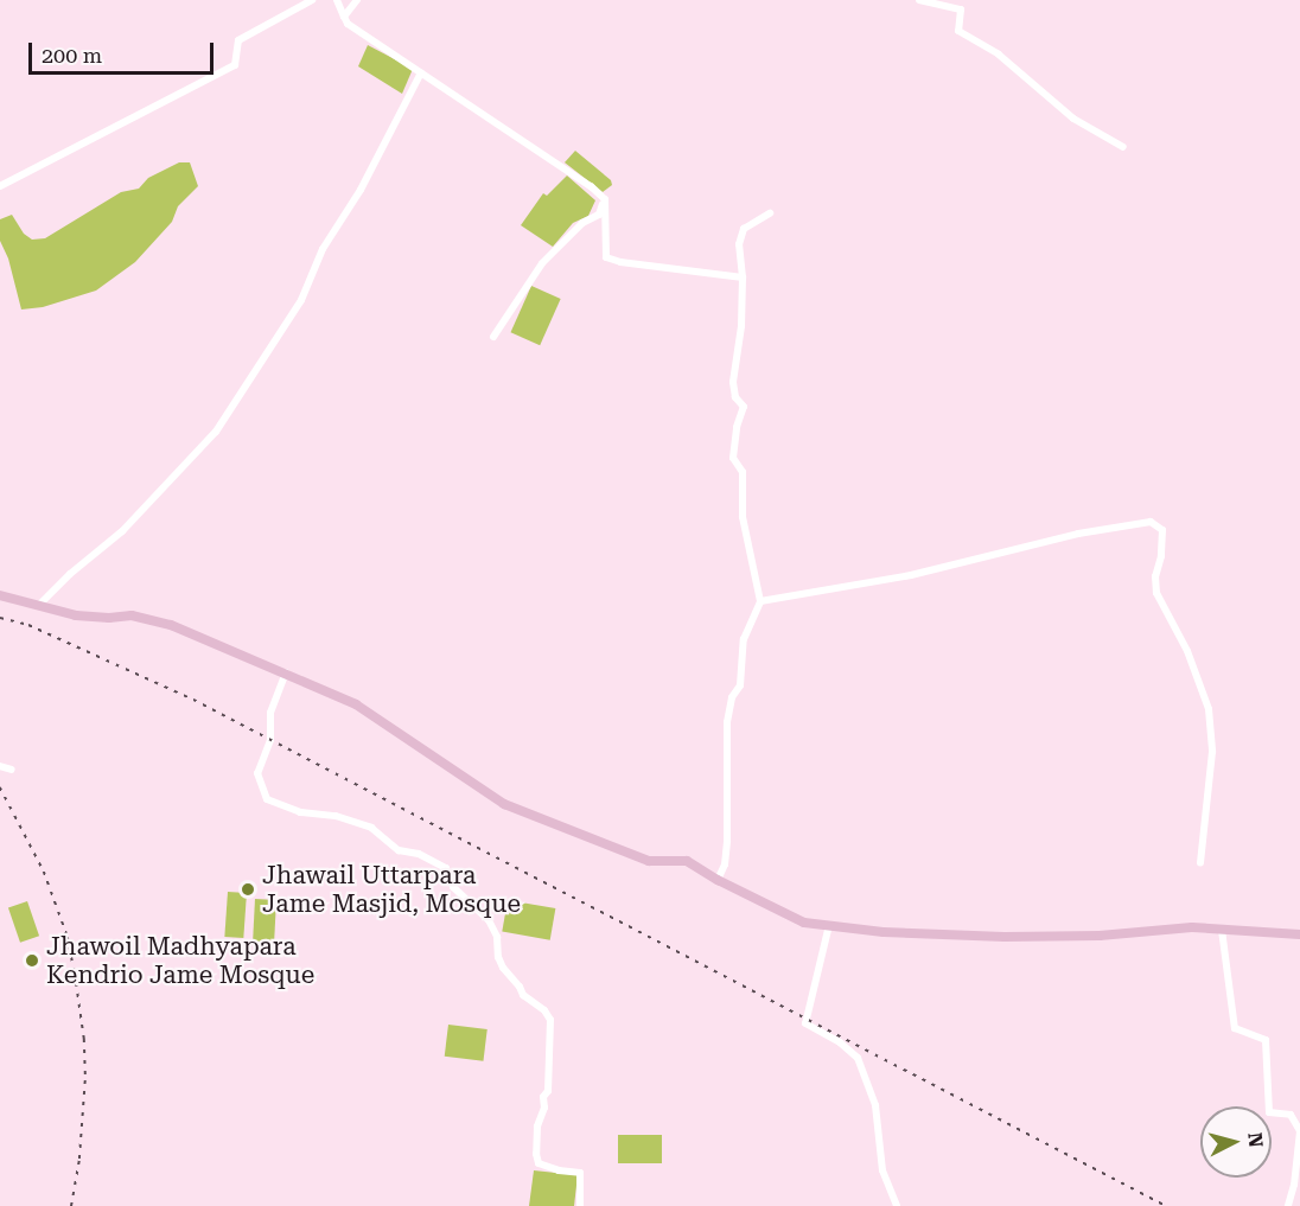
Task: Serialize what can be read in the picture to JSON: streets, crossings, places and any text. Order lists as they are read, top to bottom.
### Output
{
  "places": ["Jhawail Uttarpara Jame Masjid, Mosque", "Jhawoil Madhyapara Kendrio Jame Mosque"],
  "scale_bar": "200 m",
  "north": "right"
}
